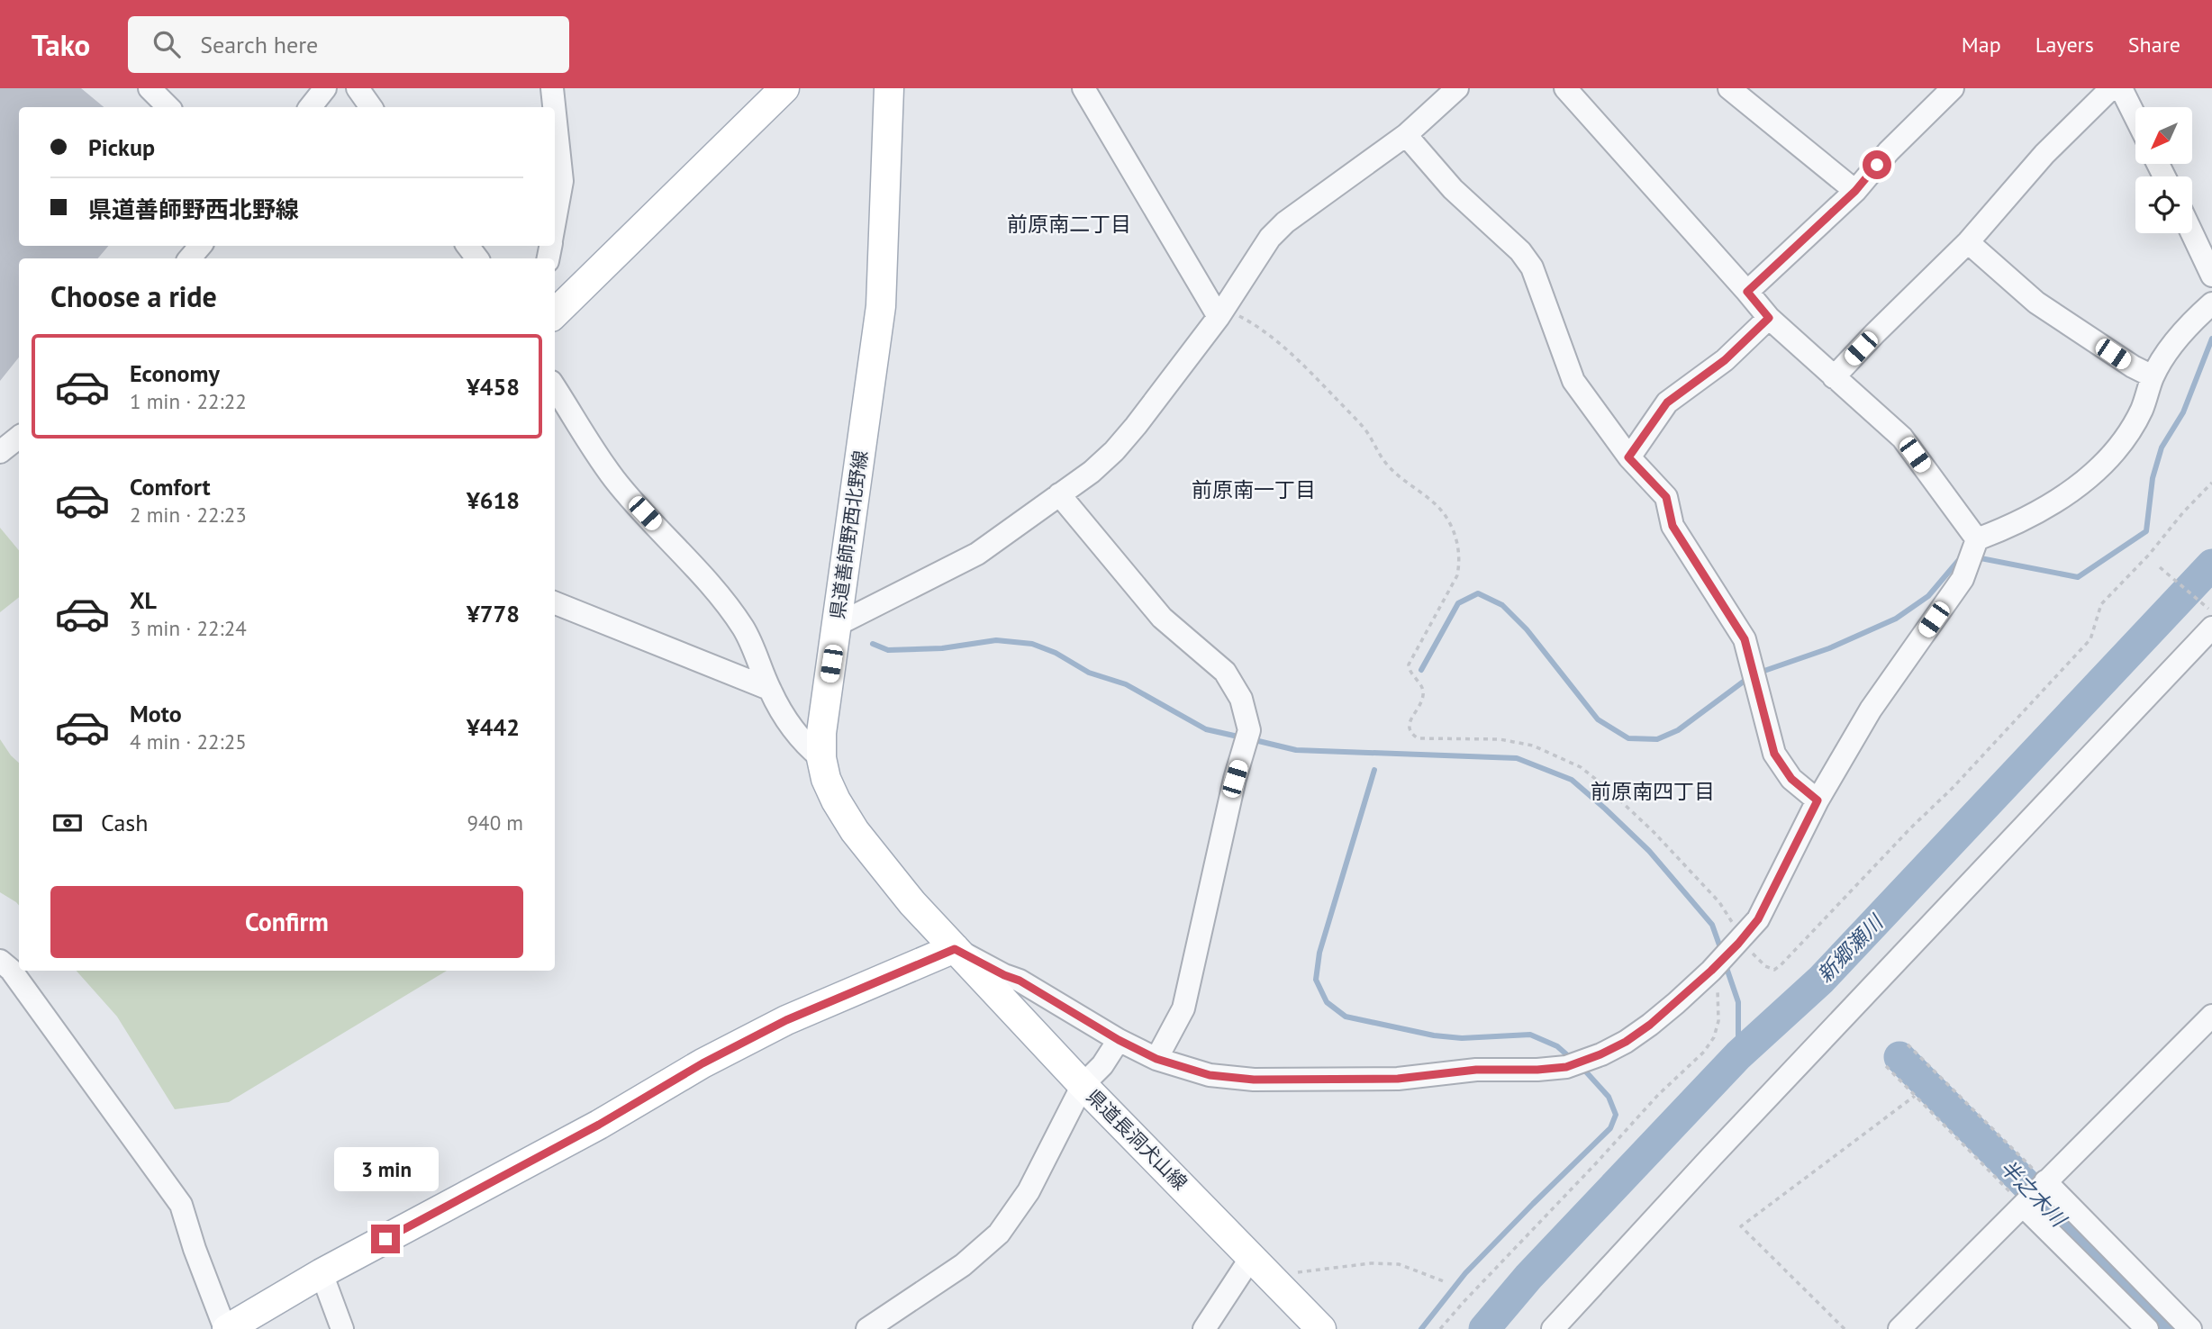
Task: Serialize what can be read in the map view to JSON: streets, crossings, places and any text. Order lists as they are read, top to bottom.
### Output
{
  "streets": {
    "main road": ["県道善師野西北野線", "県道長洞犬山線"]
  },
  "crossings": [
    ["県道善師野西北野線", "県道長洞犬山線"]
  ],
  "districts": ["前原南二丁目", "前原南一丁目", "前原南四丁目"],
  "water": ["新郷瀬川", "半之木川"],
  "north": "bottom left",
  "page": {
    "header": "Tako",
    "search": "Search here",
    "nav": ["Map", "Layers", "Share"],
    "banner": ["Pickup", "県道善師野西北野線"],
    "heading": "Choose a ride",
    "list": [
      {
        "name": "Economy",
        "note": "1 min · 22:22",
        "value": "¥458"
      },
      {
        "name": "Comfort",
        "note": "2 min · 22:23",
        "value": "¥618"
      },
      {
        "name": "XL",
        "note": "3 min · 22:24",
        "value": "¥778"
      },
      {
        "name": "Moto",
        "note": "4 min · 22:25",
        "value": "¥442"
      }
    ],
    "pay": ["Cash", "940 m"],
    "buttons": "Confirm",
    "bubble": "3 min"
  }
}
